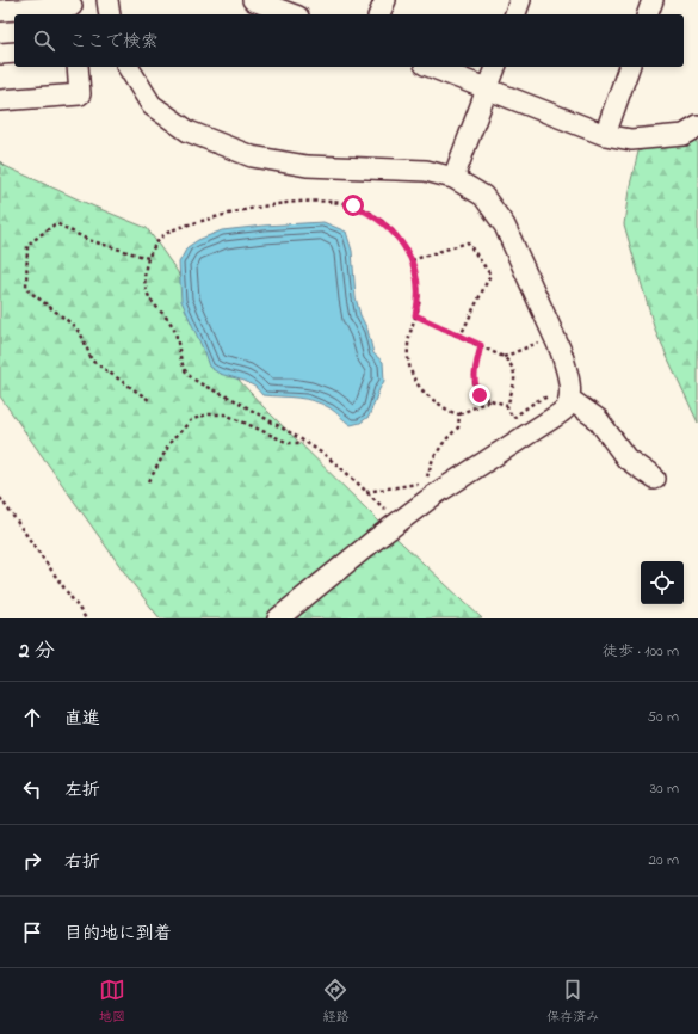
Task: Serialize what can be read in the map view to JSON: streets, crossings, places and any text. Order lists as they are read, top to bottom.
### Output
{
  "page": {
    "search": "ここで検索",
    "heading": ["2 分", "徒歩 · 100 m"],
    "list": [
      ["直進", "50 m"],
      ["左折", "30 m"],
      ["右折", "20 m"],
      "目的地に到着"
    ],
    "nav": ["地図", "経路", "保存済み"]
  }
}
